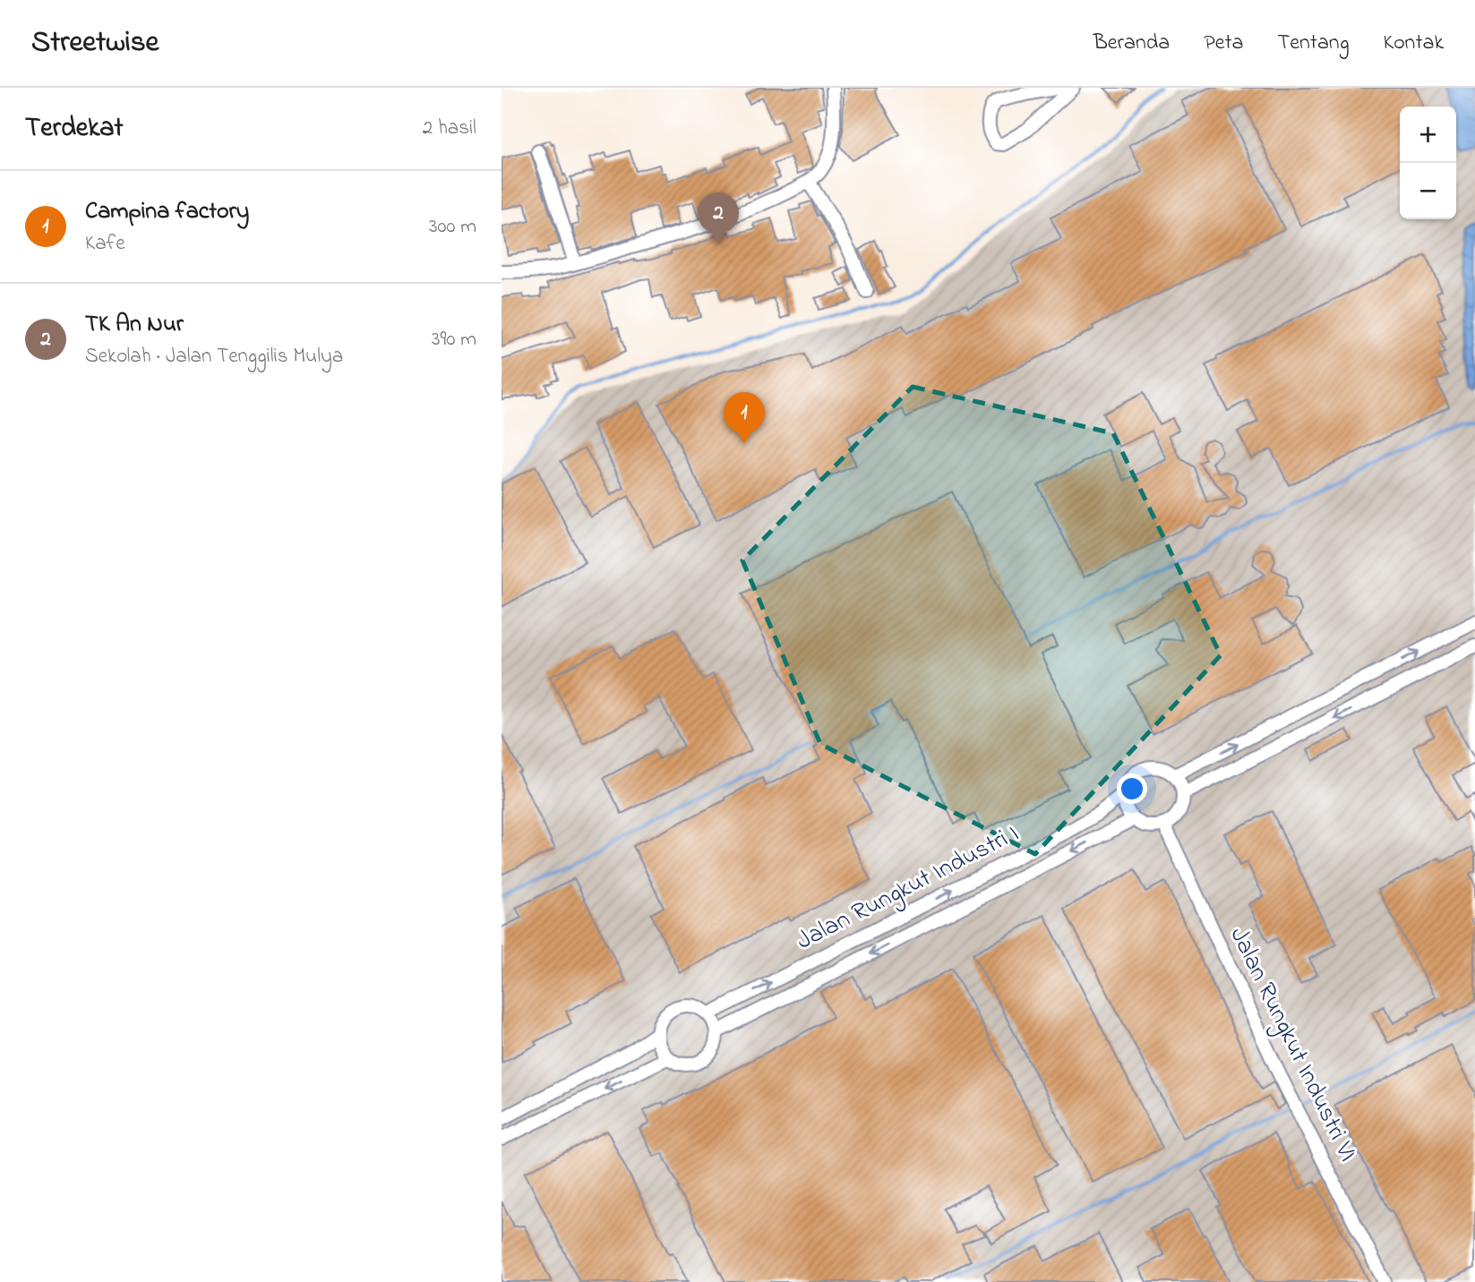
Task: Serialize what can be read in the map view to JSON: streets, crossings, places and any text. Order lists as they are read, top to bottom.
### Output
{
  "streets": {
    "street": ["Jalan Rungkut Industri I", "Jalan Rungkut Industri VI"]
  },
  "crossings": [
    ["Jalan Rungkut Industri I", "Jalan Rungkut Industri VI"]
  ],
  "page": {
    "header": "Streetwise",
    "nav": [
      "Beranda",
      "Peta",
      "Tentang",
      "Kontak"
    ],
    "heading": ["Terdekat", "2 hasil"],
    "map_buttons": ["+", "−"],
    "list": [
      {
        "mark": "1",
        "name": "Campina factory",
        "note": "Kafe",
        "value": "300 m"
      },
      {
        "mark": "2",
        "name": "TK An Nur",
        "note": "Sekolah · Jalan Tenggilis Mulya",
        "value": "390 m"
      }
    ],
    "pins": ["2", "1"]
  }
}
